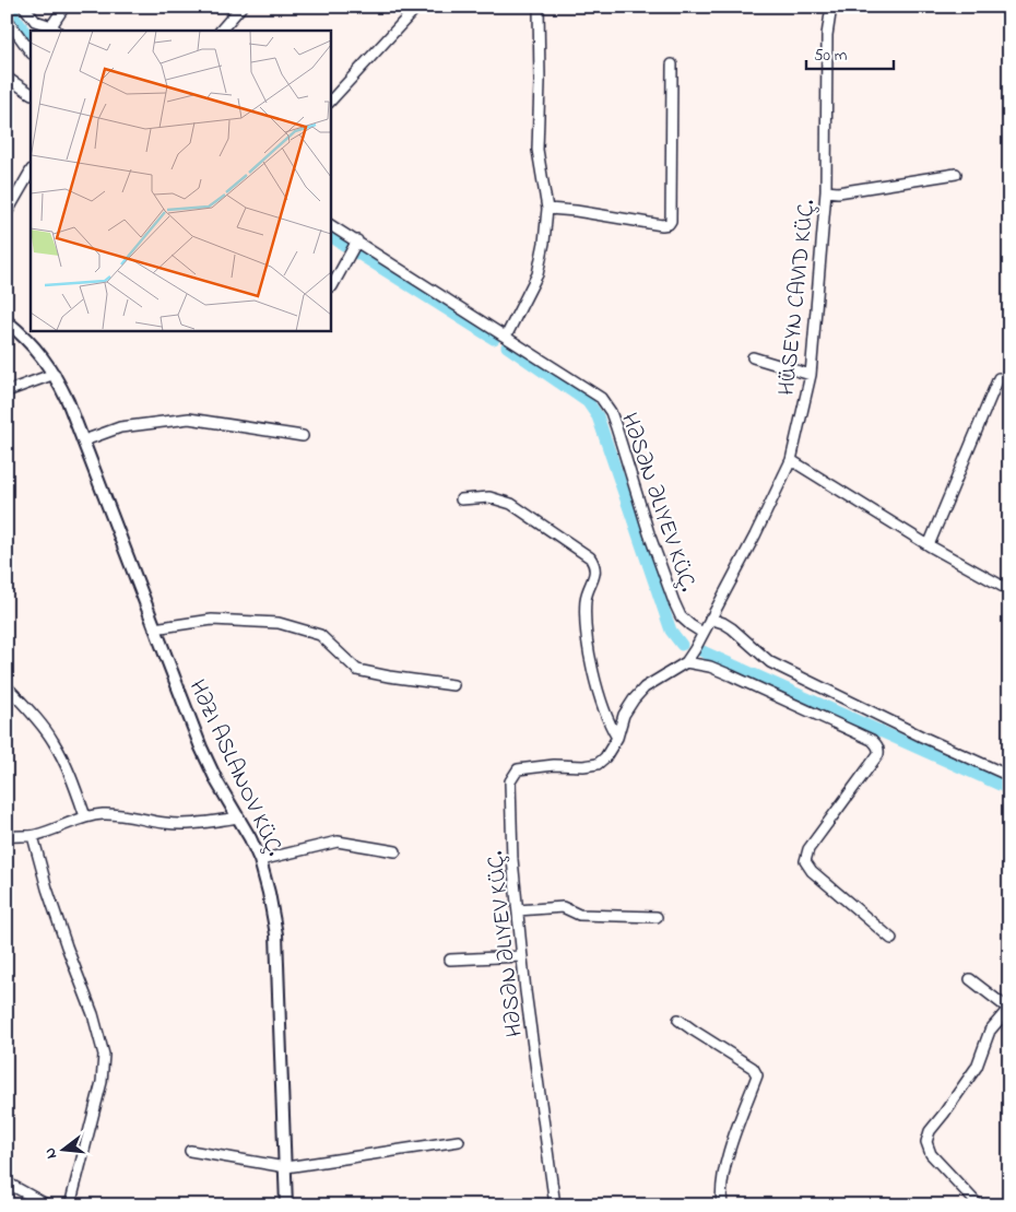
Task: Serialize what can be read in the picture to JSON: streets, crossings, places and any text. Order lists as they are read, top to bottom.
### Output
{
  "streets": {
    "street": ["HÜSEYN CAVID KÜÇ.", "HƏSƏN ƏLIYEV KÜÇ.", "HƏZI ASLANOV KÜÇ."]
  },
  "crossings": [
    ["HÜSEYN CAVID KÜÇ.", "HƏSƏN ƏLIYEV KÜÇ."]
  ],
  "scale_bar": "50 m",
  "north": "left"
}
